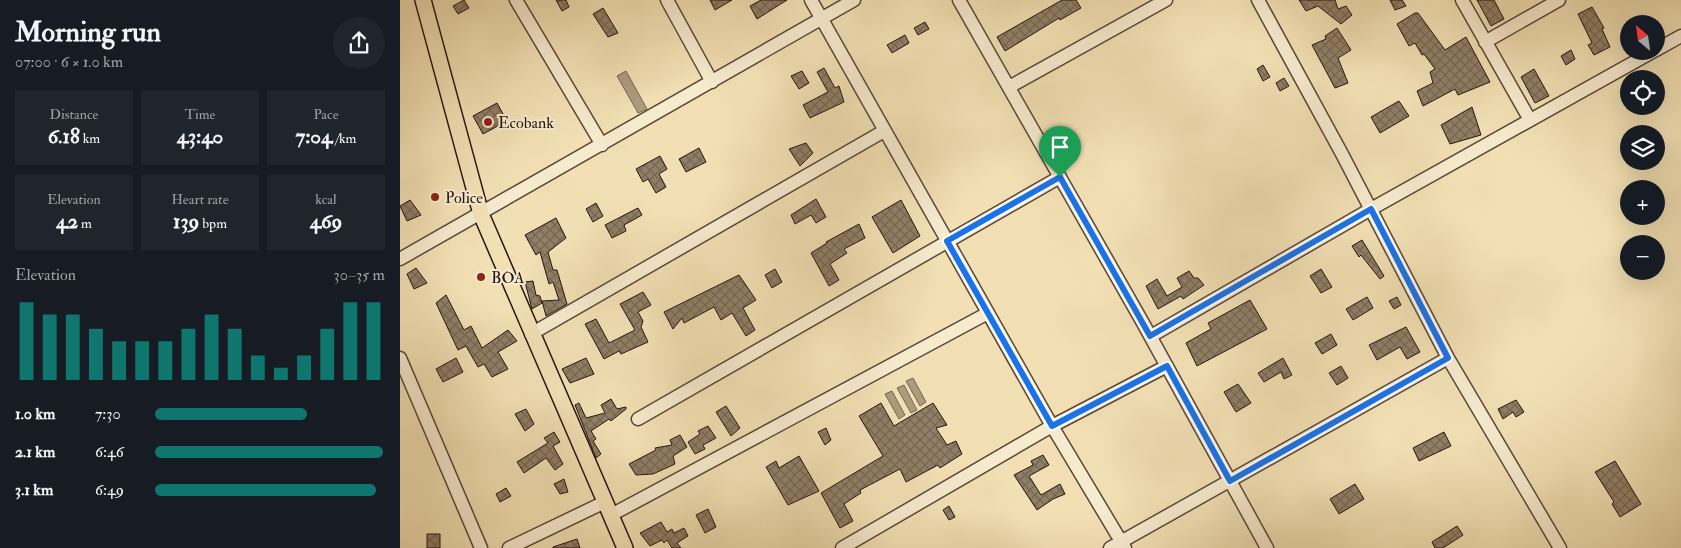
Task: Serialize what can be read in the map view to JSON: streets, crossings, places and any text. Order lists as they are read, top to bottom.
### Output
{
  "places": ["Ecobank", "Police", "BOA"],
  "north": "top left",
  "page": {
    "heading": ["Morning run", "07:00 · 6 × 1.0 km"],
    "map_buttons": ["+", "−"],
    "stats": [
      ["Distance", "6.18 km"],
      ["Time", "43:40"],
      ["Pace", "7:04 /km"],
      ["Elevation", "42 m"],
      ["Heart rate", "139 bpm"],
      ["kcal", "469"]
    ],
    "chart": ["Elevation", "30–35 m"],
    "list": [
      {
        "name": "1.0 km",
        "note": "7:30"
      },
      {
        "name": "2.1 km",
        "note": "6:46"
      },
      {
        "name": "3.1 km",
        "note": "6:49"
      }
    ]
  }
}
